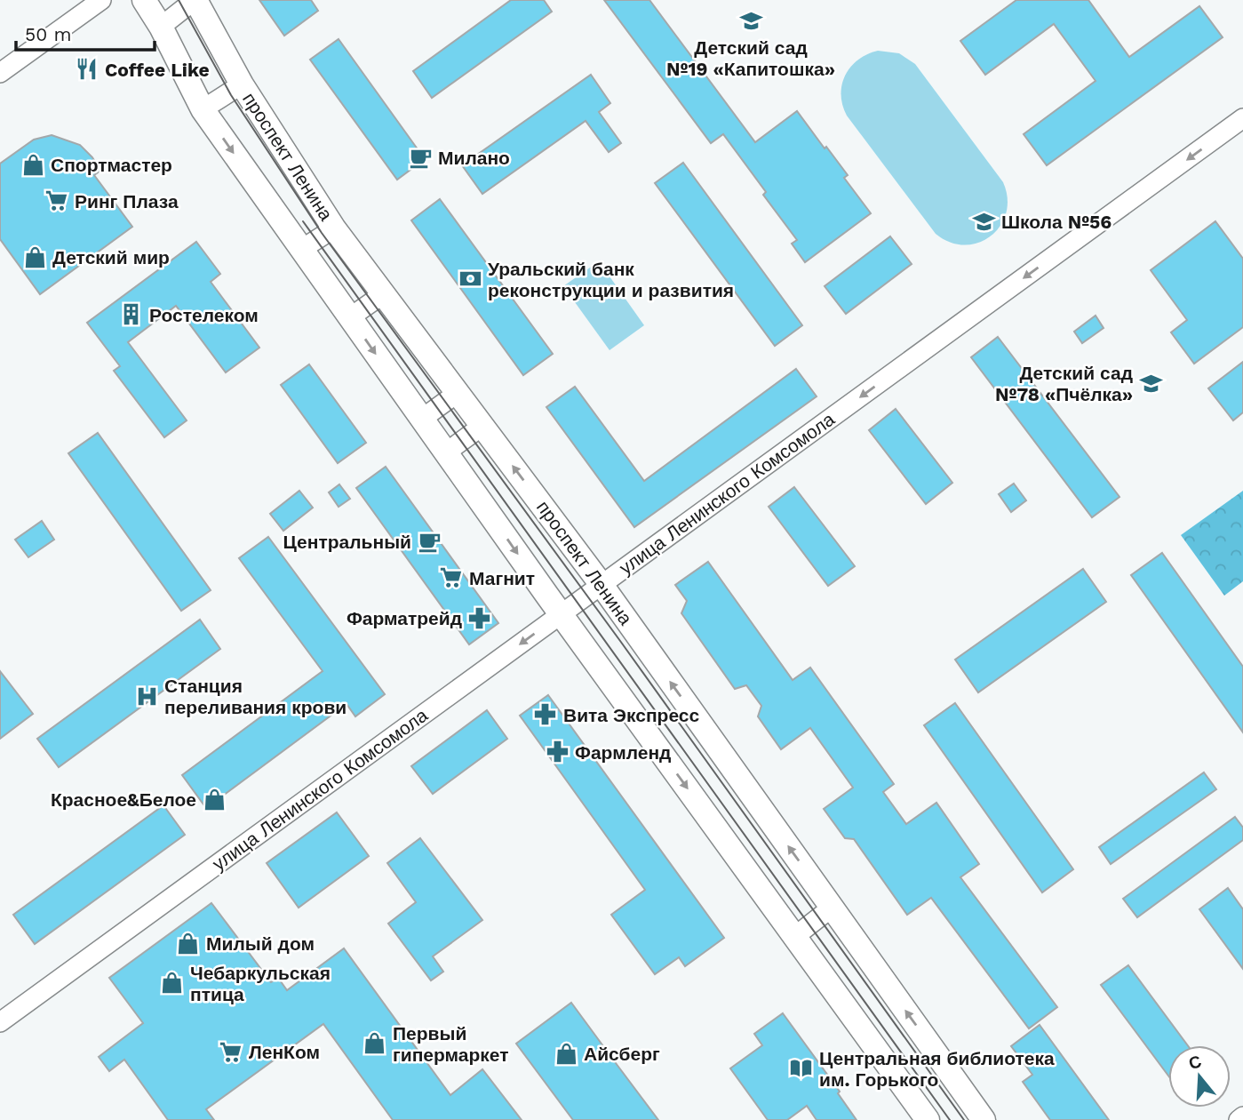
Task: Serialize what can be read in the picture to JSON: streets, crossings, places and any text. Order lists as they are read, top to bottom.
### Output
{
  "streets": {
    "main road": ["проспект Ленина"],
    "street": ["улица Ленинского Комсомола"]
  },
  "crossings": [
    ["проспект Ленина", "улица Ленинского Комсомола"]
  ],
  "one_way": ["улица Ленинского Комсомола"],
  "places": {
    "school or university": ["Детский сад №19 «Капитошка»", "Школа №56", "Детский сад №78 «Пчёлка»"],
    "restaurant": ["Coffee Like"],
    "cafe": ["Милано", "Центральный"],
    "shop": [
      "Спортмастер",
      "Детский мир",
      "Красное&Белое",
      "Милый дом",
      "Чебаркульская птица",
      "Первый гипермаркет",
      "Айсберг"
    ],
    "supermarket": ["Ринг Плаза", "Магнит", "ЛенКом"],
    "bank": ["Уральский банк реконструкции и развития"],
    "building": ["Ростелеком"],
    "pharmacy": ["Фарматрейд", "Вита Экспресс", "Фармленд"],
    "hospital": ["Станция переливания крови"],
    "library": ["Центральная библиотека им. Горького"]
  },
  "scale_bar": "50 m",
  "north": "top"
}
